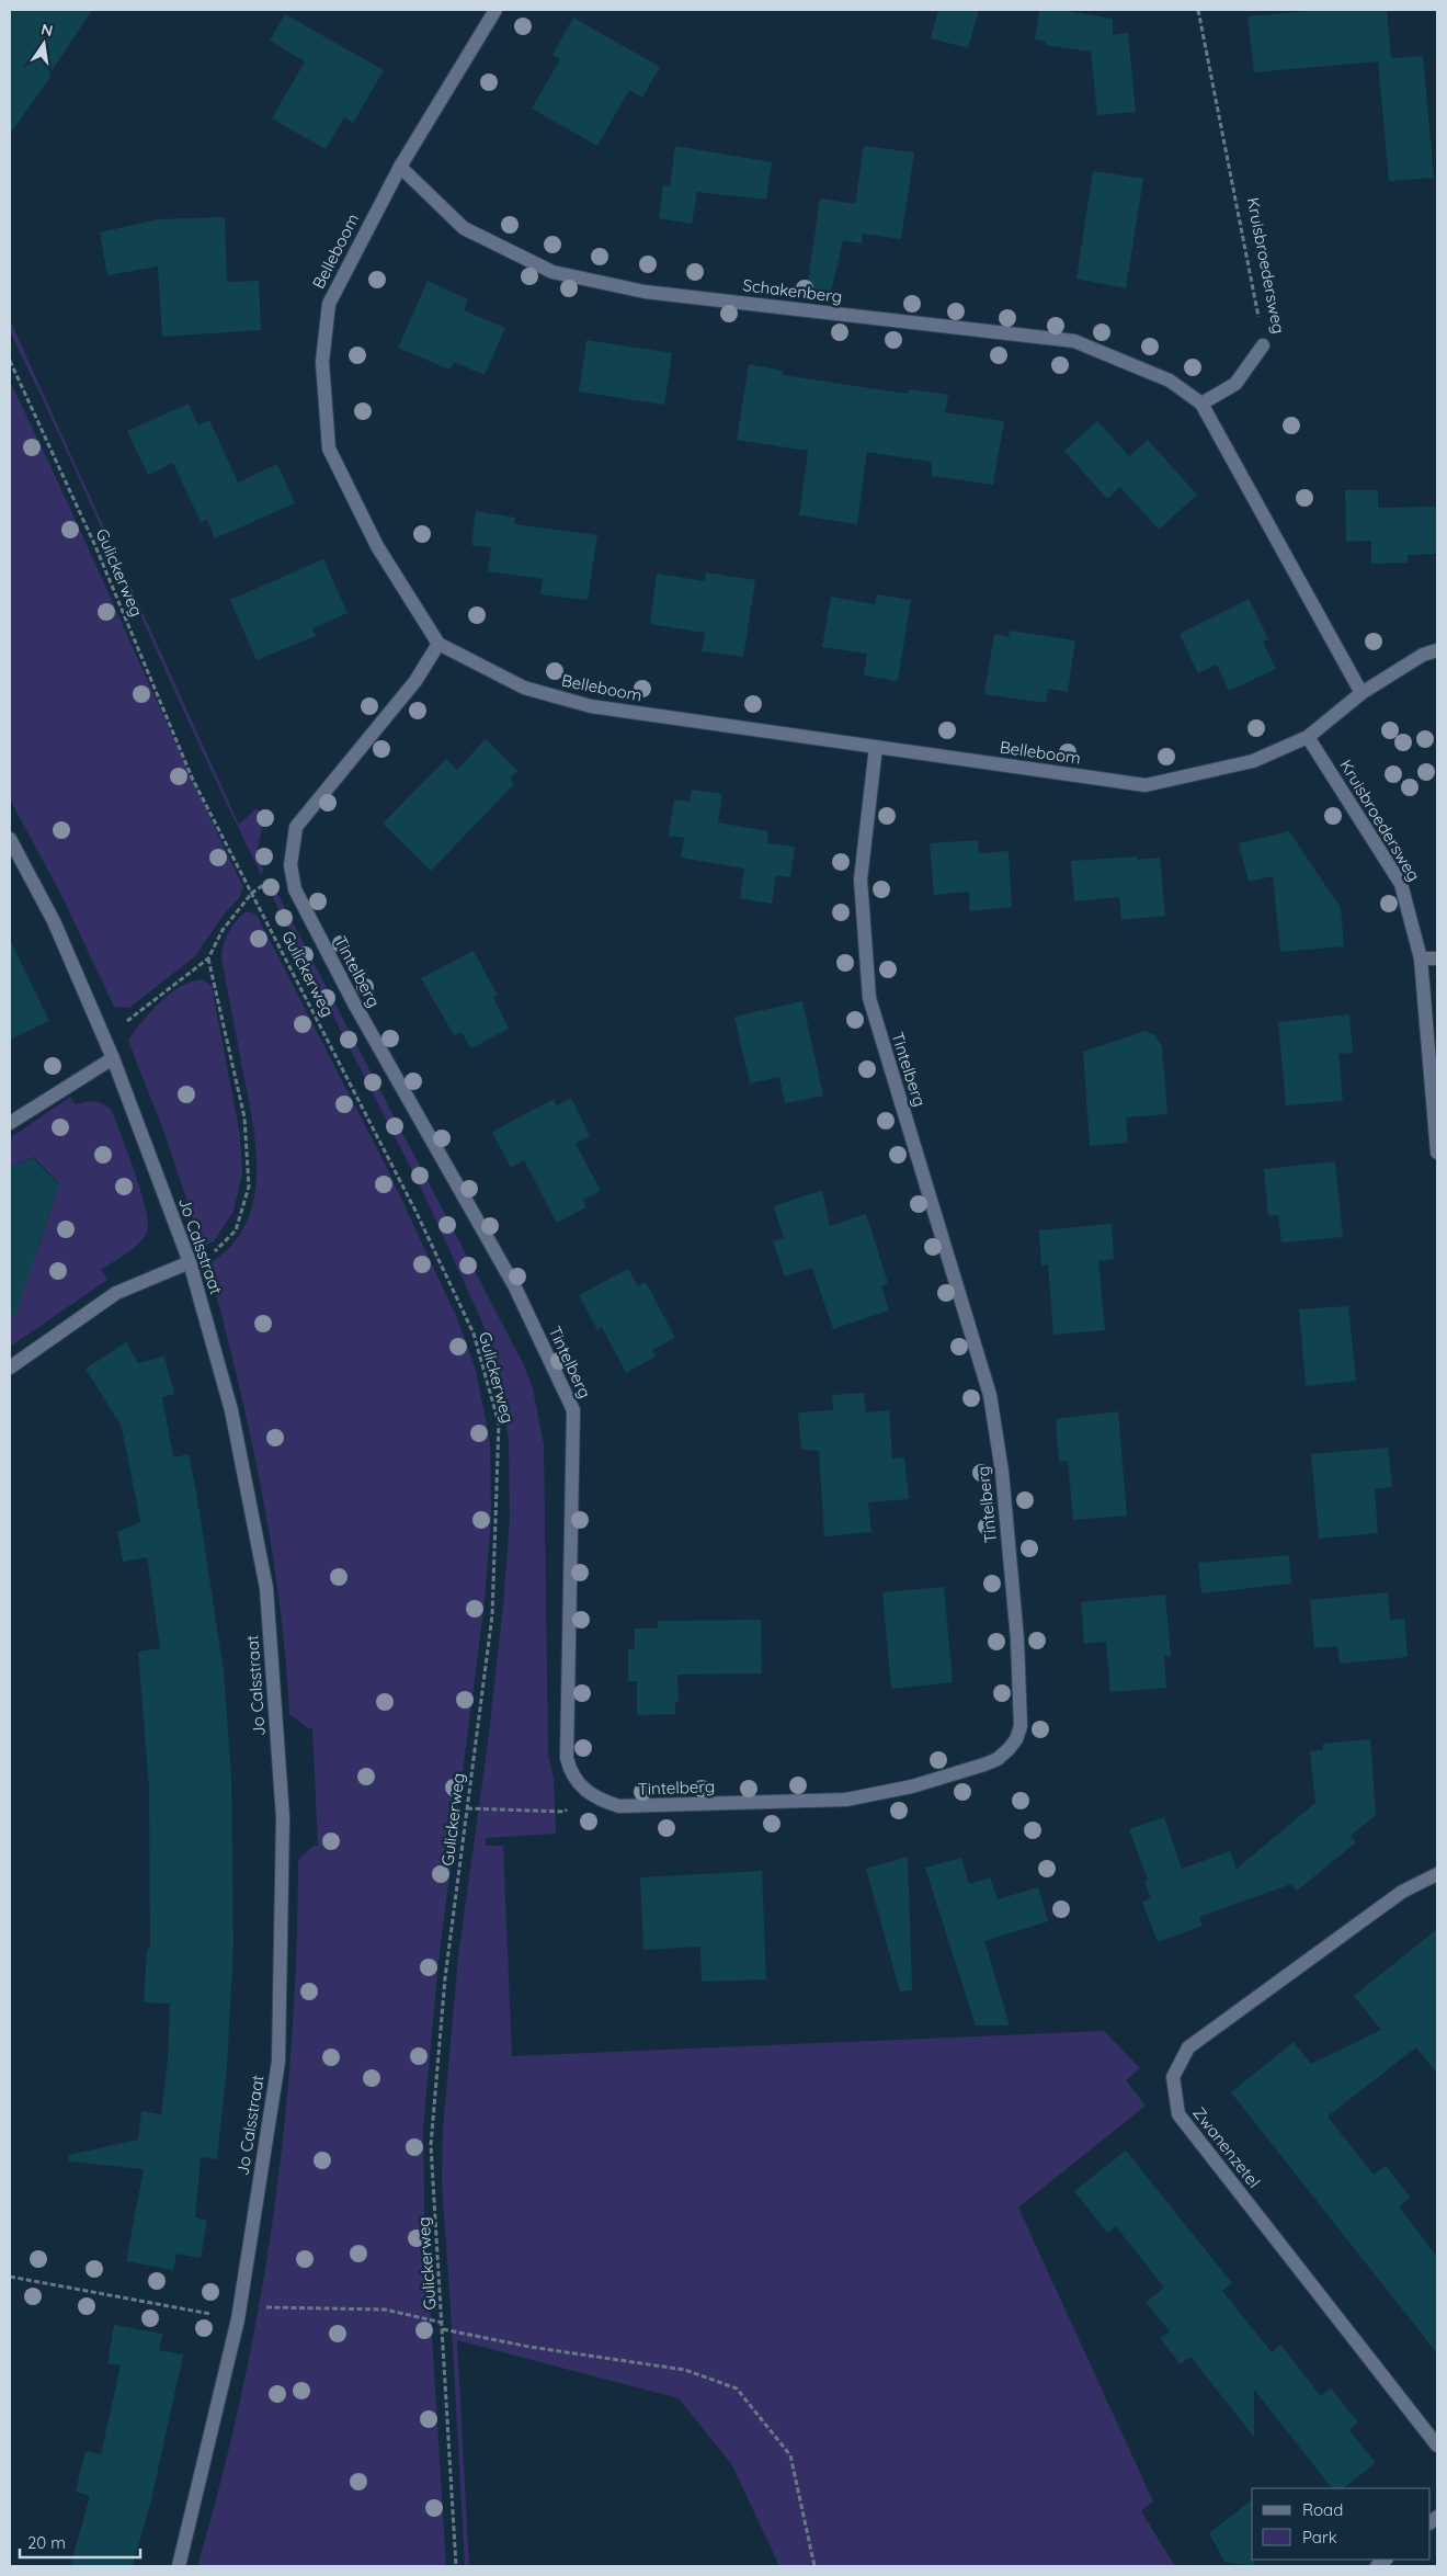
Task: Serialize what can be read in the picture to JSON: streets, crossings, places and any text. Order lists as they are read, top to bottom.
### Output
{
  "streets": {
    "street": [
      "Belleboom",
      "Kruisbroedersweg",
      "Schakenberg",
      "Tintelberg",
      "Jo Calsstraat",
      "Zwanenzetel"
    ],
    "path": ["Gulickerweg"]
  },
  "crossings": [
    ["Belleboom", "Kruisbroedersweg"],
    ["Belleboom", "Schakenberg"],
    ["Belleboom", "Tintelberg"],
    ["Kruisbroedersweg", "Schakenberg"]
  ],
  "legend": ["Road", "Park"],
  "scale_bar": "20 m",
  "north": "top"
}
